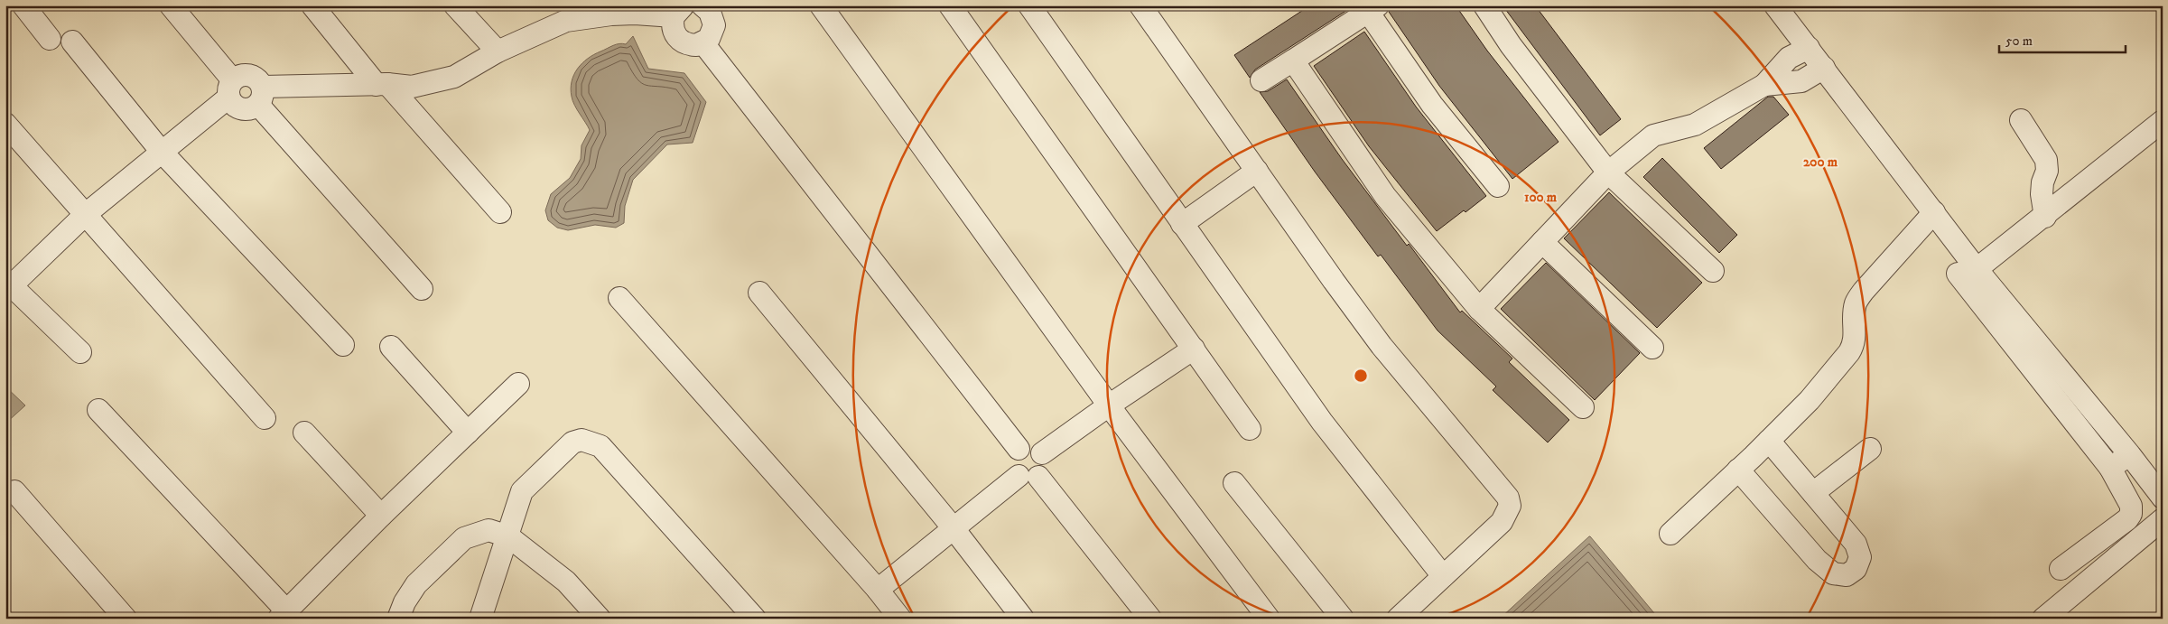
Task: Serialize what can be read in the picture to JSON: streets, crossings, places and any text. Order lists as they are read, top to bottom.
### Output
{
  "scale_bar": "50 m",
  "rings": ["200 m", "100 m"]
}
